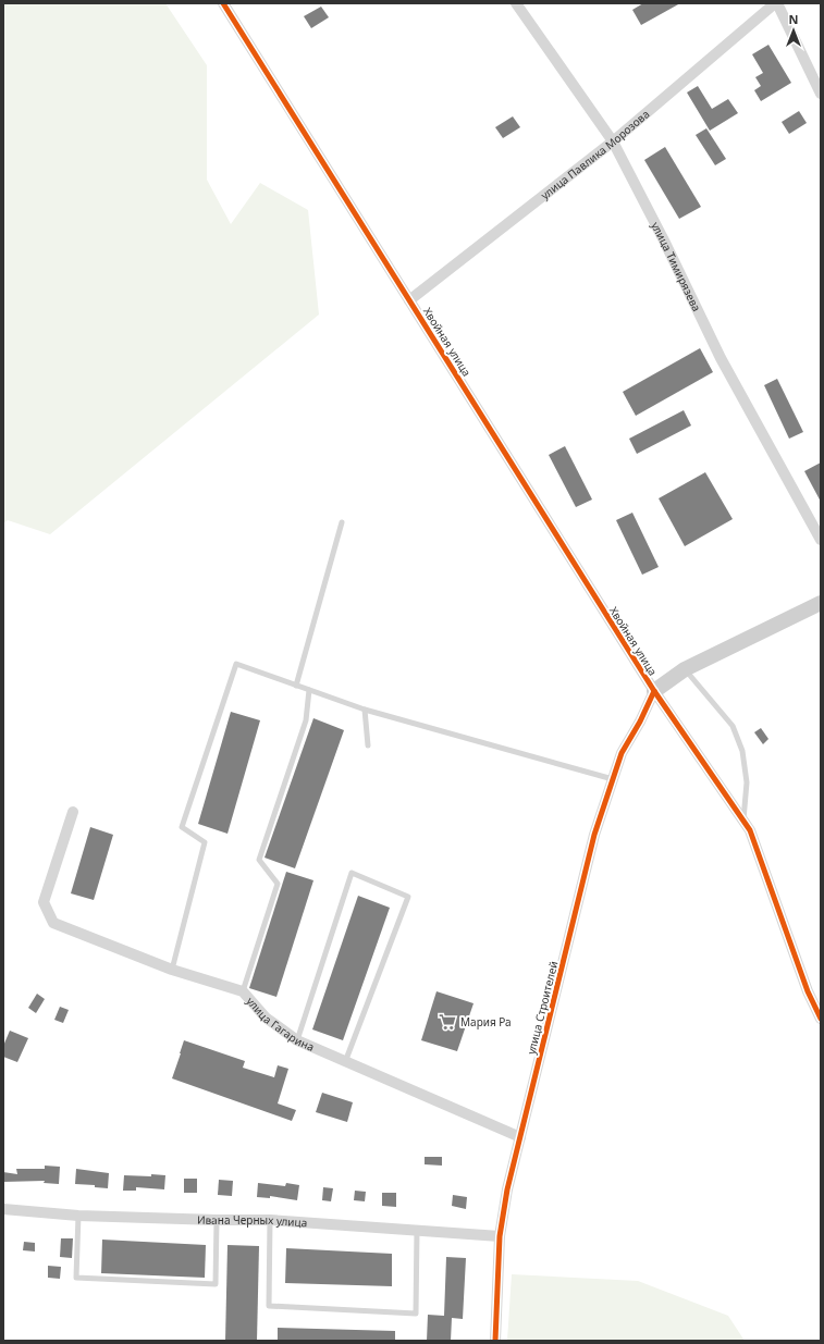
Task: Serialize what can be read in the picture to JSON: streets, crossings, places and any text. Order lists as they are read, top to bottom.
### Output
{
  "streets": {
    "street": [
      "улица Павлика Морозова",
      "улица Тимирязева",
      "Хвойная улица",
      "улица Строителей",
      "улица Гагарина",
      "Ивана Черных улица"
    ]
  },
  "crossings": [
    ["улица Павлика Морозова", "улица Тимирязева"],
    ["улица Павлика Морозова", "Хвойная улица"],
    ["Хвойная улица", "улица Строителей"],
    ["улица Строителей", "улица Гагарина"],
    ["улица Строителей", "Ивана Черных улица"]
  ],
  "places": {
    "supermarket": ["Мария Ра"]
  },
  "north": "top"
}
